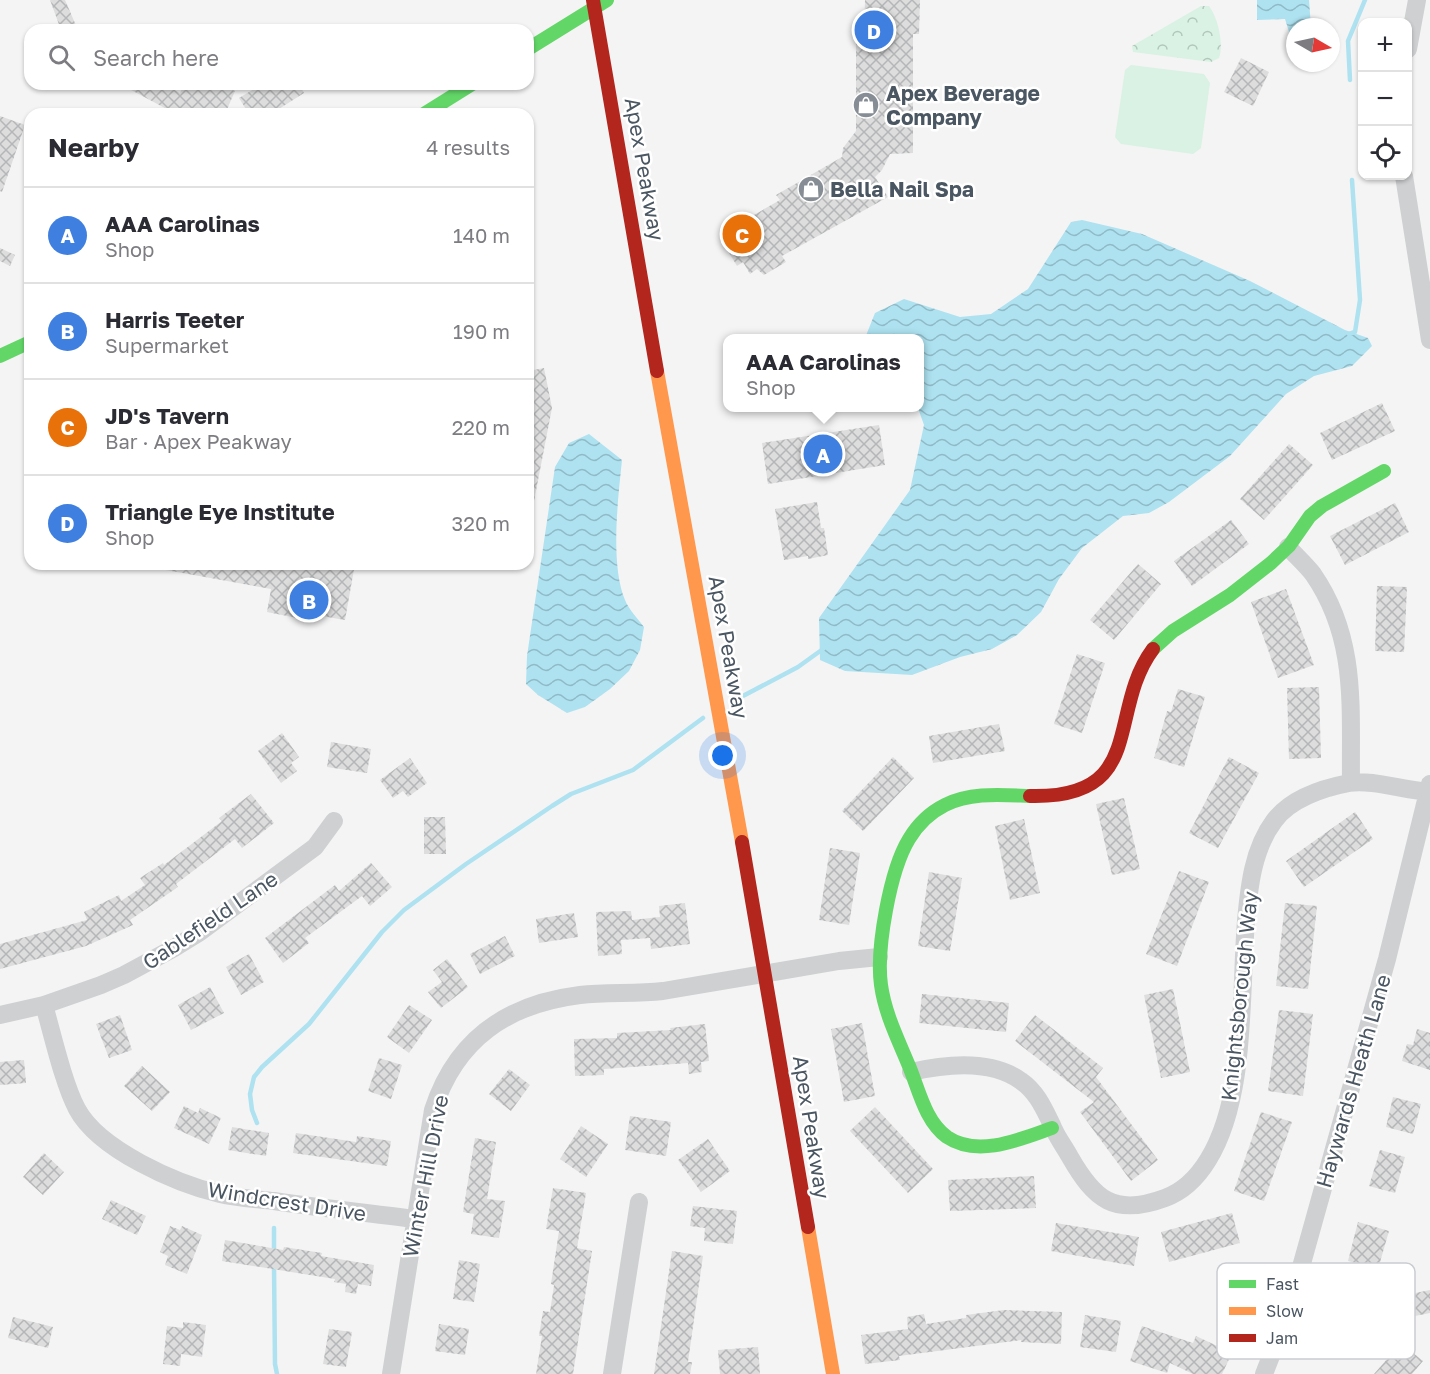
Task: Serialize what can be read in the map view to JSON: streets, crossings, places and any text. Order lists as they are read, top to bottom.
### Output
{
  "streets": {
    "main road": ["Apex Peakway"],
    "street": [
      "Gablefield Lane",
      "Knightsborough Way",
      "Haywards Heath Lane",
      "Winter Hill Drive",
      "Windcrest Drive"
    ]
  },
  "crossings": [
    ["Apex Peakway", "Winter Hill Drive"],
    ["Gablefield Lane", "Windcrest Drive"],
    ["Knightsborough Way", "Haywards Heath Lane"],
    ["Winter Hill Drive", "Windcrest Drive"]
  ],
  "places": {
    "shop": ["Apex Beverage Company", "Bella Nail Spa"]
  },
  "legend": ["Fast", "Slow", "Jam"],
  "north": "right",
  "page": {
    "pins": [
      "D",
      "C",
      "A",
      "B"
    ],
    "map_buttons": ["+", "−"],
    "search": "Search here",
    "heading": ["Nearby", "4 results"],
    "list": [
      {
        "mark": "A",
        "name": "AAA Carolinas",
        "note": "Shop",
        "value": "140 m"
      },
      {
        "mark": "B",
        "name": "Harris Teeter",
        "note": "Supermarket",
        "value": "190 m"
      },
      {
        "mark": "C",
        "name": "JD's Tavern",
        "note": "Bar · Apex Peakway",
        "value": "220 m"
      },
      {
        "mark": "D",
        "name": "Triangle Eye Institute",
        "note": "Shop",
        "value": "320 m"
      }
    ],
    "popup": ["AAA Carolinas", "Shop"]
  }
}
